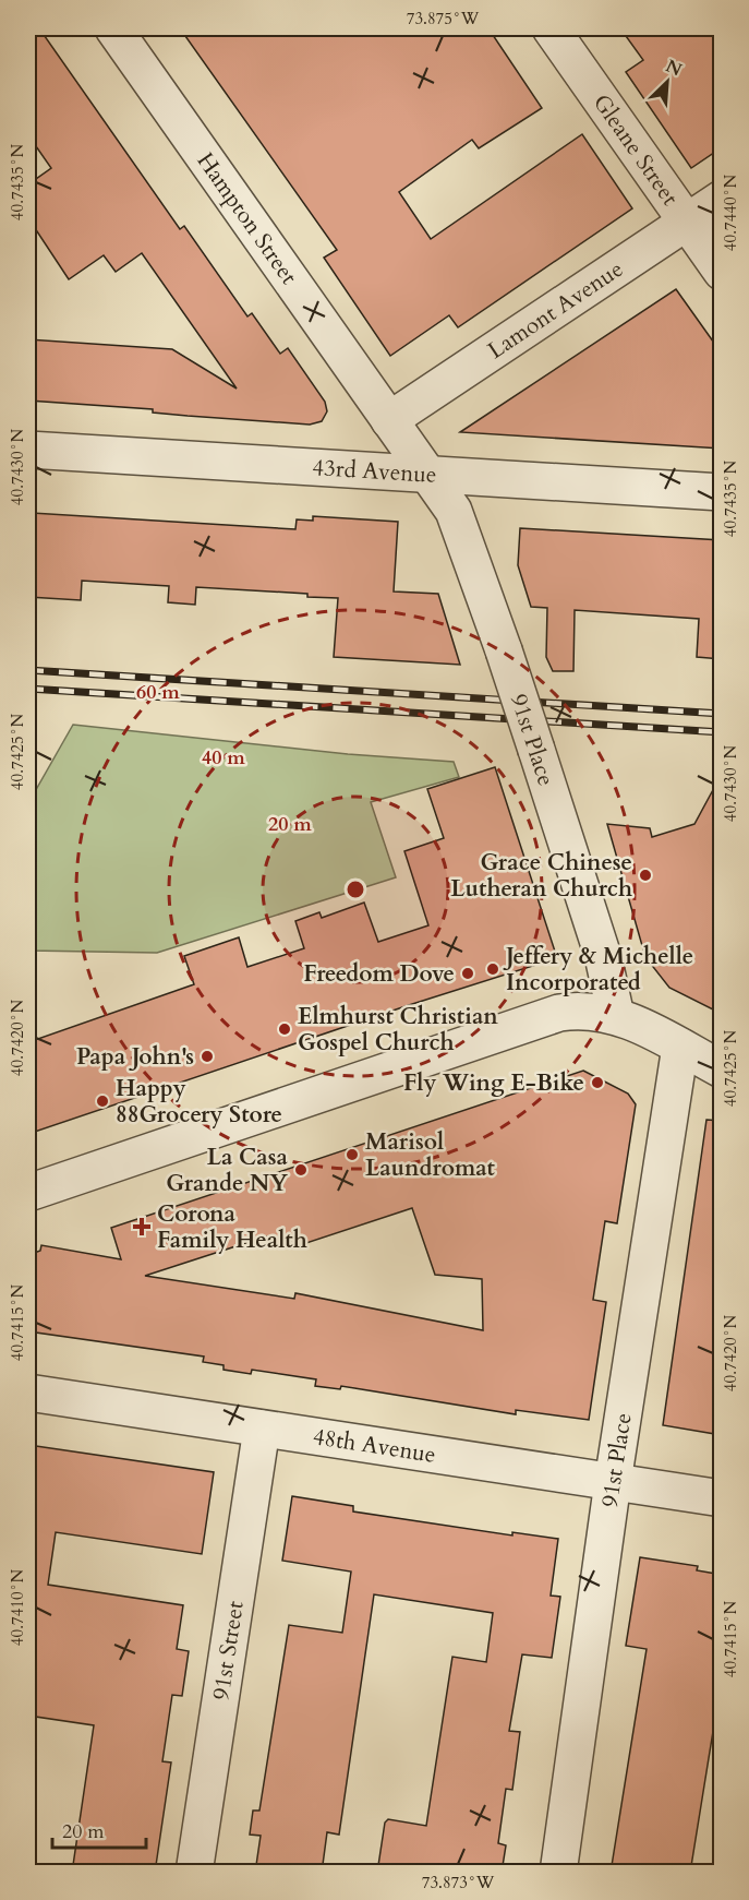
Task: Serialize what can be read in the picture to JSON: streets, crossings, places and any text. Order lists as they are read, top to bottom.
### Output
{
  "streets": {
    "street": [
      "Gleane Street",
      "Hampton Street",
      "Lamont Avenue",
      "43rd Avenue",
      "91st Place",
      "48th Avenue",
      "91st Street"
    ]
  },
  "crossings": [
    ["Gleane Street", "Lamont Avenue"],
    ["Hampton Street", "Lamont Avenue"],
    ["Hampton Street", "43rd Avenue"],
    ["Hampton Street", "91st Place"],
    ["43rd Avenue", "91st Place"],
    ["91st Place", "48th Avenue"],
    ["48th Avenue", "91st Street"]
  ],
  "places": {
    "other": [
      "Grace Chinese Lutheran Church",
      "Jeffery & Michelle Incorporated",
      "Freedom Dove",
      "Elmhurst Christian Gospel Church",
      "Papa John's",
      "Fly Wing E-Bike",
      "Happy 88Grocery Store",
      "Marisol Laundromat",
      "La Casa Grande NY"
    ],
    "health": ["Corona Family Health"]
  },
  "scale_bar": "20 m",
  "north": "top right",
  "coordinates": [
    "73.875°W",
    "40.7435°N",
    "40.7440°N",
    "40.7430°N",
    "40.7425°N",
    "40.7420°N",
    "40.7415°N",
    "40.7410°N",
    "73.873°W"
  ],
  "rings": ["60 m", "40 m", "20 m"]
}
